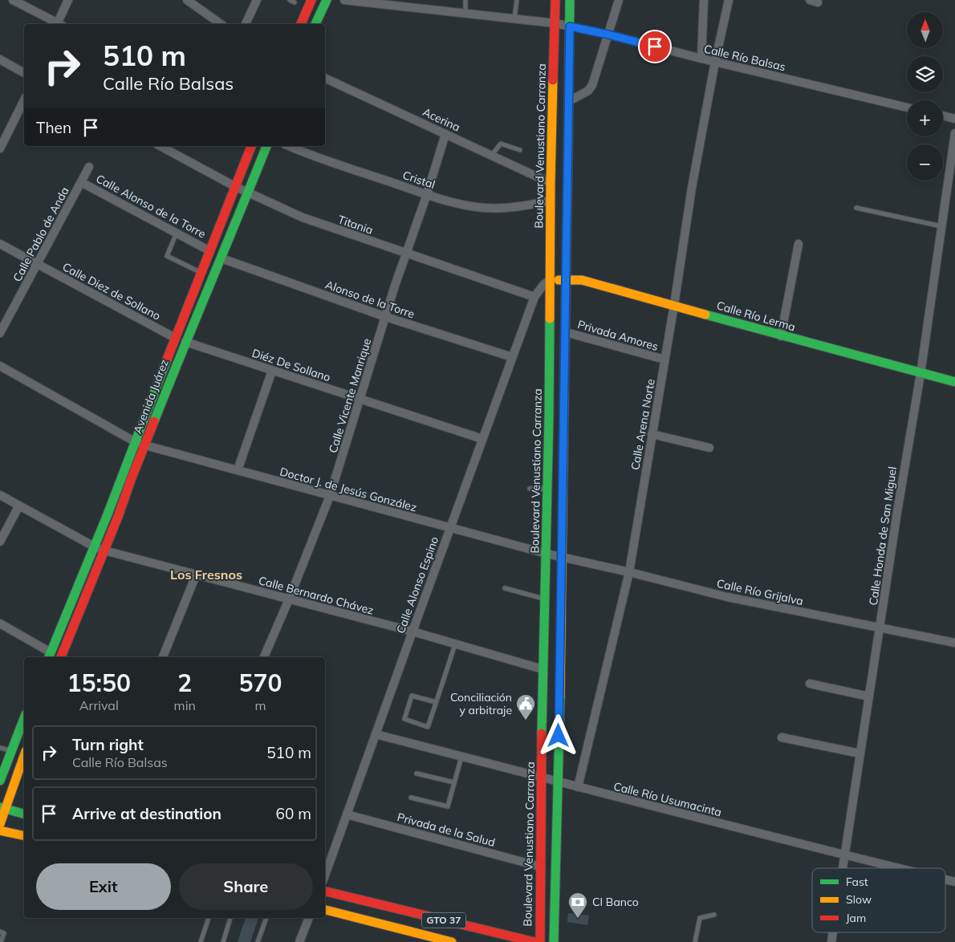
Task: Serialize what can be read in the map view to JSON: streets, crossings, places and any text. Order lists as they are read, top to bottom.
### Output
{
  "streets": {
    "main road": [
      "Boulevard Venustiano Carranza",
      "Calle Río Lerma",
      "Avenida Juárez",
      "GTO 37"
    ],
    "street": [
      "Calle Río Balsas",
      "Acerina",
      "Cristal",
      "Calle Alonso de la Torre",
      "Titania",
      "Calle Pablo de Anda",
      "Calle Diez de Sollano",
      "Alonso de la Torre",
      "Privada Amores",
      "Diéz De Sollano",
      "Calle Vicente Manrique",
      "Calle Arena Norte",
      "Doctor J. de Jesús González",
      "Calle Honda de San Miguel",
      "Calle Alonso Espino",
      "Calle Río Grijalva",
      "Calle Bernardo Chávez",
      "Calle Río Usumacinta",
      "Privada de la Salud"
    ]
  },
  "crossings": [
    ["Calle Río Balsas", "Boulevard Venustiano Carranza"],
    ["Calle Río Balsas", "Calle Arena Norte"],
    ["Acerina", "Boulevard Venustiano Carranza"],
    ["Acerina", "Calle Vicente Manrique"],
    ["Boulevard Venustiano Carranza", "Cristal"],
    ["Boulevard Venustiano Carranza", "Calle Río Lerma"],
    ["Boulevard Venustiano Carranza", "Doctor J. de Jesús González"],
    ["Boulevard Venustiano Carranza", "Calle Bernardo Chávez"],
    ["Boulevard Venustiano Carranza", "Calle Río Usumacinta"],
    ["Boulevard Venustiano Carranza", "Privada de la Salud"],
    ["Cristal", "Calle Vicente Manrique"],
    ["Calle Alonso de la Torre", "Calle Pablo de Anda"],
    ["Calle Alonso de la Torre", "Avenida Juárez"],
    ["Titania", "Calle Vicente Manrique"],
    ["Titania", "Avenida Juárez"],
    ["Titania", "Calle Alonso Espino"],
    ["Calle Pablo de Anda", "Calle Diez de Sollano"],
    ["Calle Diez de Sollano", "Avenida Juárez"],
    ["Alonso de la Torre", "Calle Vicente Manrique"],
    ["Alonso de la Torre", "Avenida Juárez"],
    ["Alonso de la Torre", "Calle Alonso Espino"],
    ["Calle Río Lerma", "Calle Arena Norte"],
    ["Calle Río Lerma", "Calle Honda de San Miguel"],
    ["Privada Amores", "Calle Arena Norte"],
    ["Diéz De Sollano", "Calle Vicente Manrique"],
    ["Diéz De Sollano", "Avenida Juárez"],
    ["Diéz De Sollano", "Calle Alonso Espino"],
    ["Calle Vicente Manrique", "Doctor J. de Jesús González"],
    ["Calle Vicente Manrique", "Calle Bernardo Chávez"],
    ["Avenida Juárez", "Doctor J. de Jesús González"],
    ["Avenida Juárez", "Calle Bernardo Chávez"],
    ["Calle Arena Norte", "Calle Río Grijalva"],
    ["Calle Arena Norte", "Calle Río Usumacinta"],
    ["Doctor J. de Jesús González", "Calle Alonso Espino"],
    ["Doctor J. de Jesús González", "Calle Río Grijalva"],
    ["Calle Honda de San Miguel", "Calle Río Grijalva"],
    ["Calle Honda de San Miguel", "Calle Río Usumacinta"],
    ["Calle Alonso Espino", "Calle Bernardo Chávez"],
    ["Calle Alonso Espino", "Calle Río Usumacinta"],
    ["Calle Alonso Espino", "Privada de la Salud"]
  ],
  "districts": ["Los Fresnos"],
  "places": {
    "public building": ["Conciliación y arbitraje"],
    "bank": ["CI Banco"]
  },
  "legend": ["Fast", "Slow", "Jam"],
  "north": "top",
  "page": {
    "map_buttons": ["+", "−"],
    "turn": ["510 m", "Calle Río Balsas"],
    "then": "Then",
    "eta": [
      "15:50",
      "Arrival",
      "2",
      "min",
      "570",
      "m"
    ],
    "list": [
      {
        "name": "Turn right",
        "note": "Calle Río Balsas",
        "value": "510 m"
      },
      {
        "name": "Arrive at destination",
        "value": "60 m"
      }
    ],
    "buttons": ["Exit", "Share"]
  }
}
